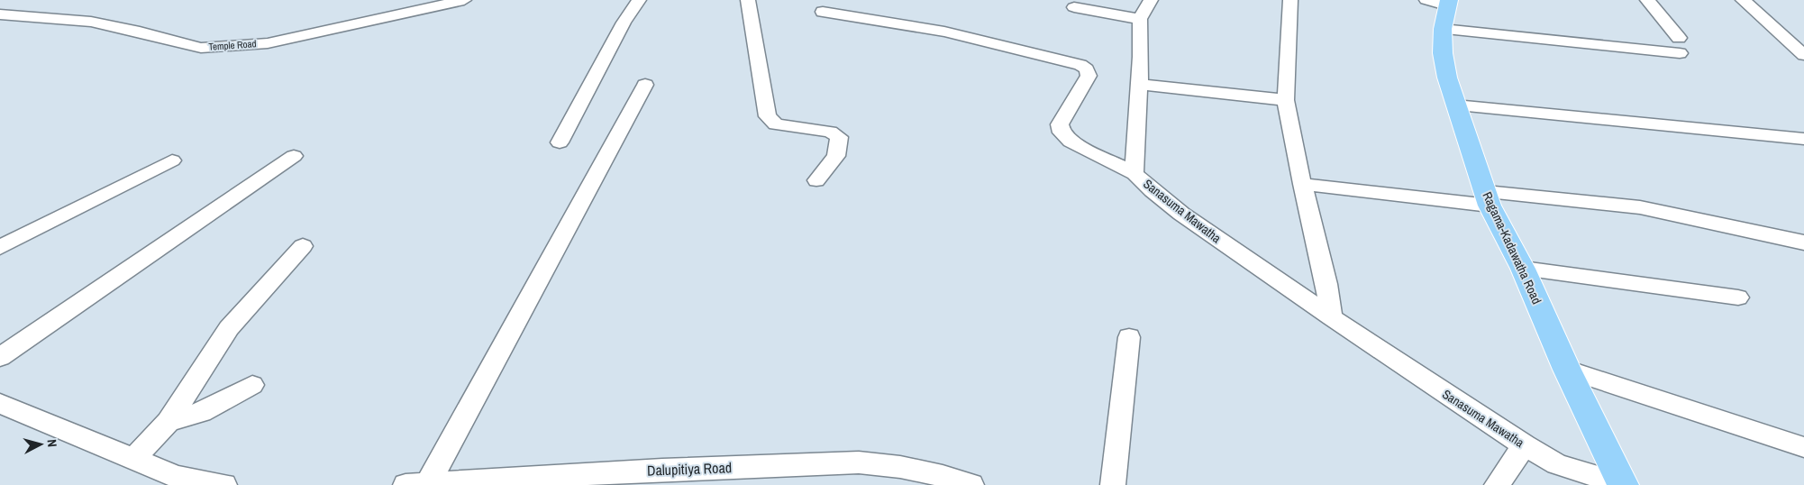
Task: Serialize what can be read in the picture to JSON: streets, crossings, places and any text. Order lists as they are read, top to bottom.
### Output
{
  "streets": {
    "main road": ["Ragama-Kadawatha Road"],
    "street": ["Temple Road", "Sanasuma Mawatha", "Dalupitiya Road"]
  },
  "crossings": [
    ["Sanasuma Mawatha", "Ragama-Kadawatha Road"]
  ],
  "north": "right"
}
